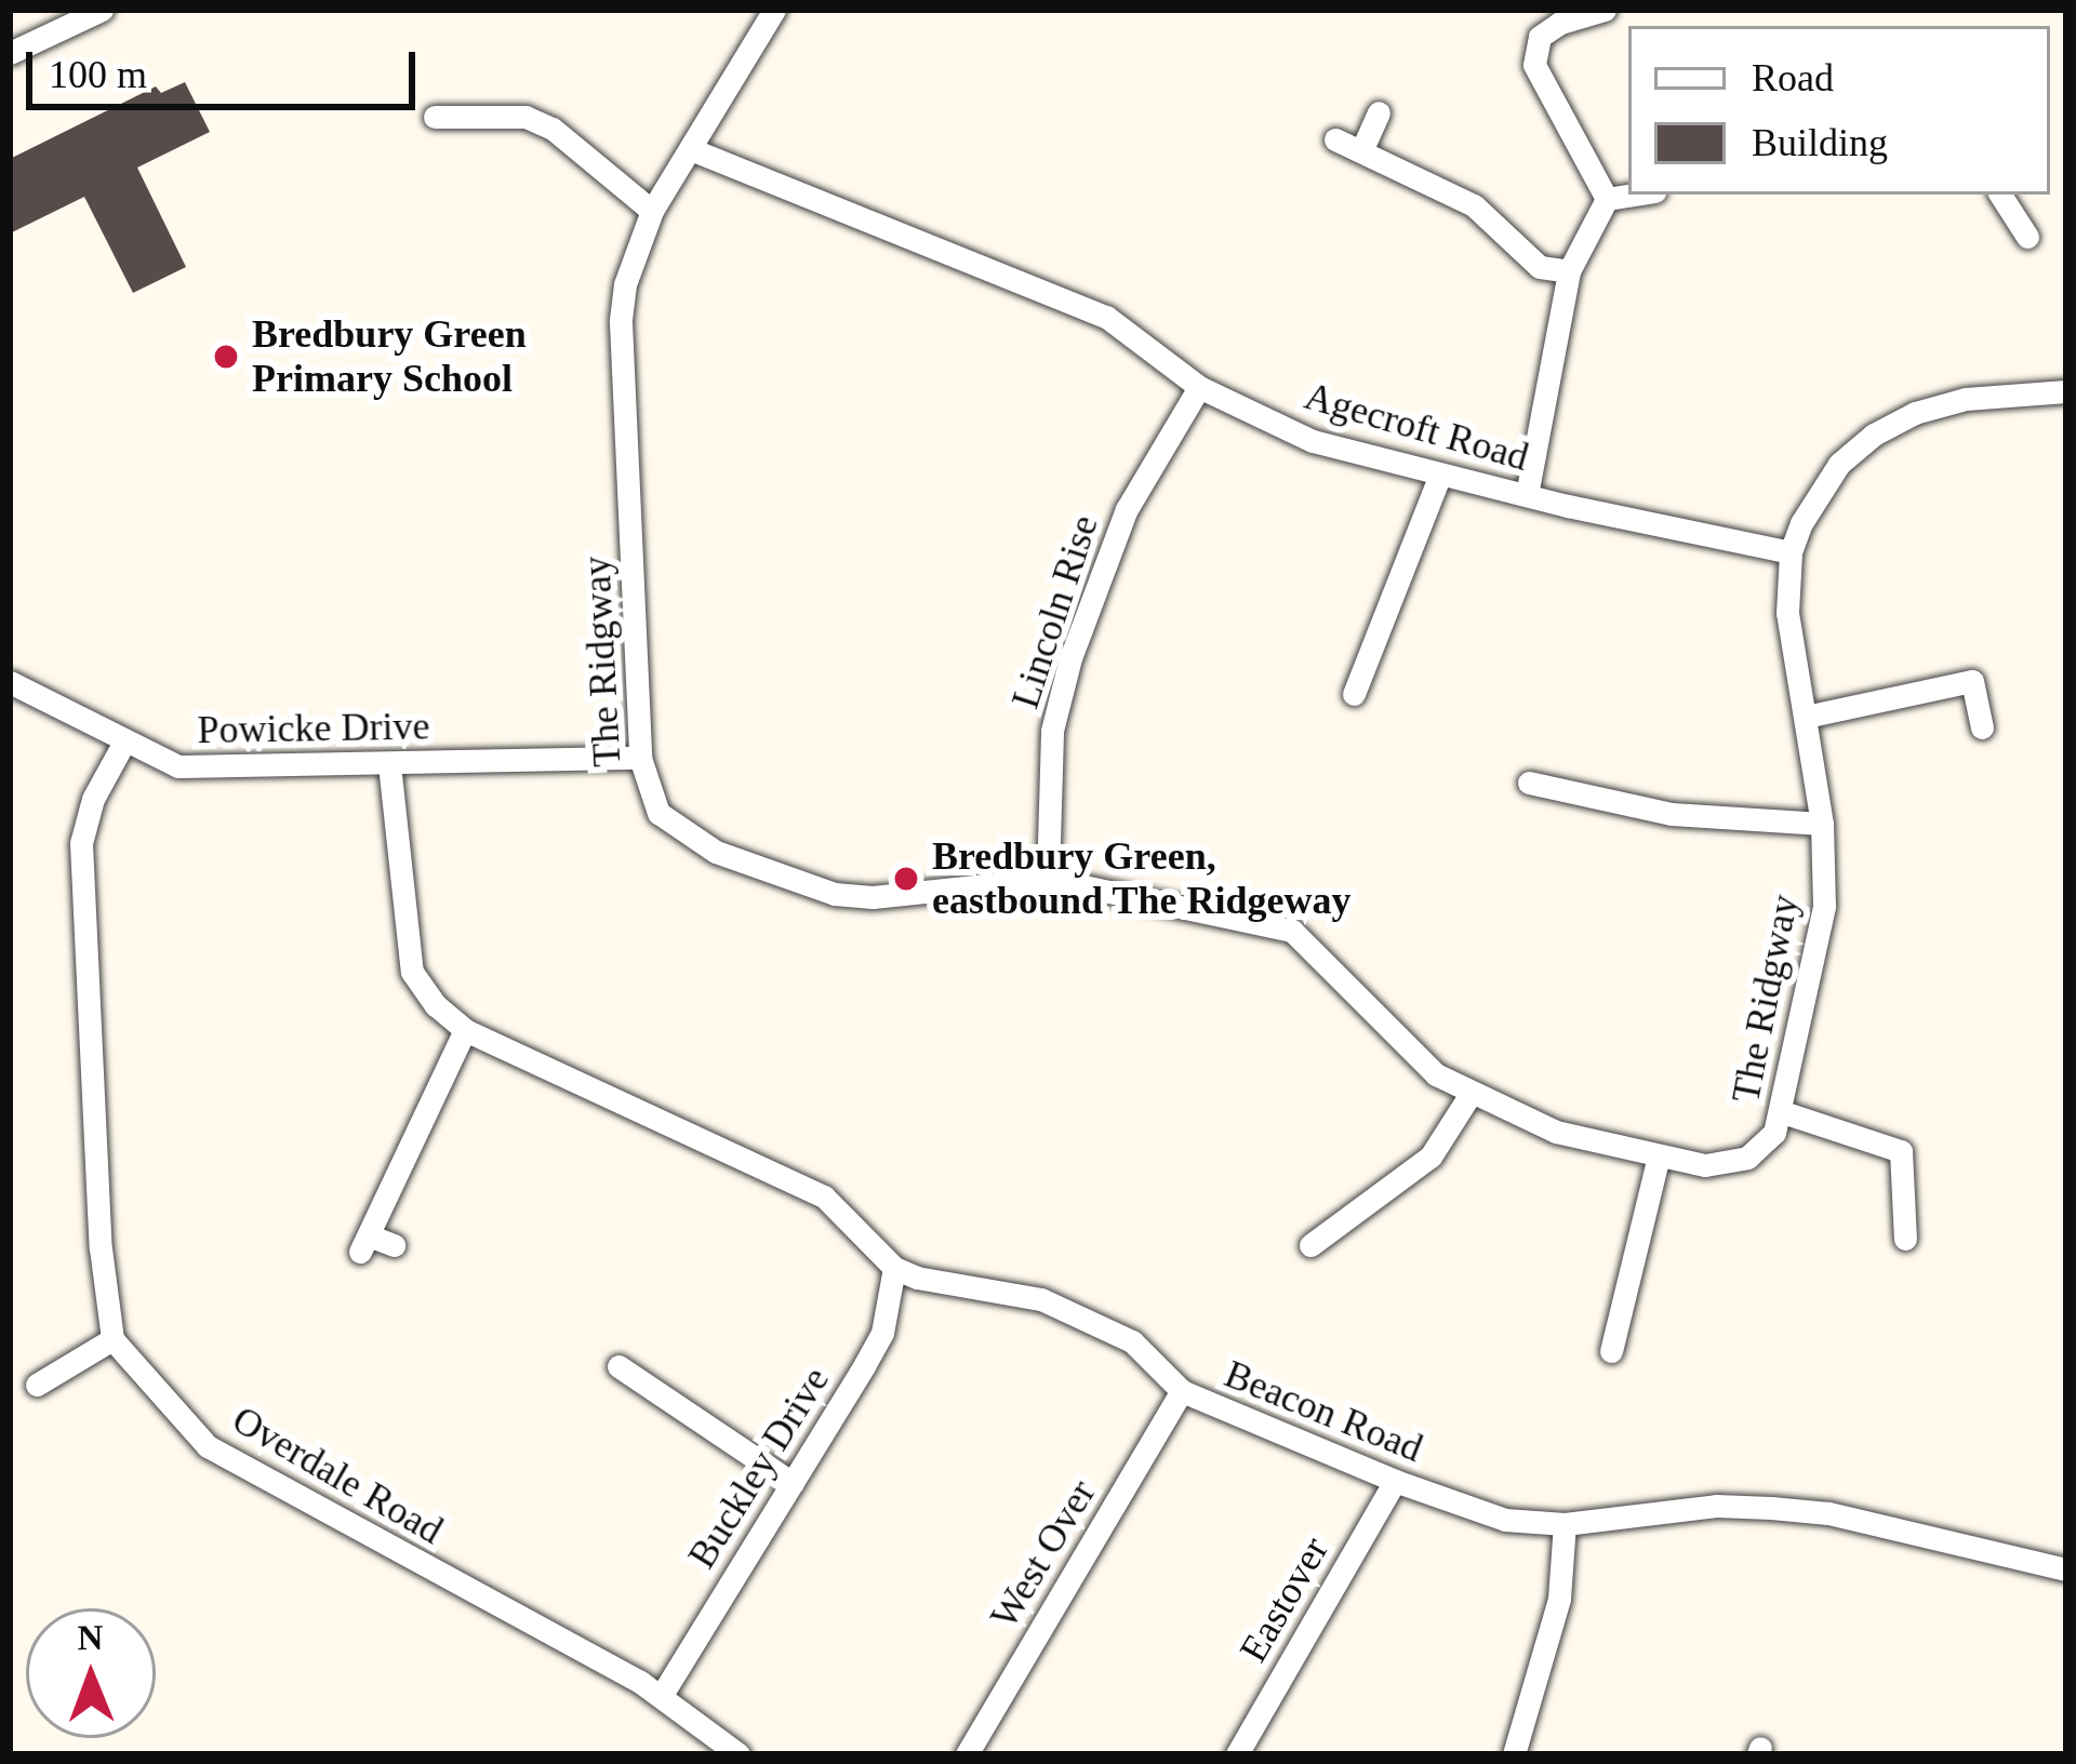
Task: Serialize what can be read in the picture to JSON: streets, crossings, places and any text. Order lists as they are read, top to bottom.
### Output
{
  "streets": {
    "street": [
      "Agecroft Road",
      "Lincoln Rise",
      "The Ridgway",
      "Powicke Drive",
      "Beacon Road",
      "Buckley Drive",
      "Overdale Road",
      "West Over",
      "Eastover"
    ]
  },
  "crossings": [
    ["Agecroft Road", "Lincoln Rise"],
    ["Agecroft Road", "The Ridgway"],
    ["Lincoln Rise", "The Ridgway"],
    ["The Ridgway", "Powicke Drive"],
    ["Beacon Road", "Buckley Drive"],
    ["Beacon Road", "West Over"],
    ["Beacon Road", "Eastover"],
    ["Buckley Drive", "Overdale Road"]
  ],
  "places": ["Bredbury Green Primary School", "Bredbury Green, eastbound The Ridgeway"],
  "legend": ["Road", "Building"],
  "scale_bar": "100 m",
  "north": "top"
}
